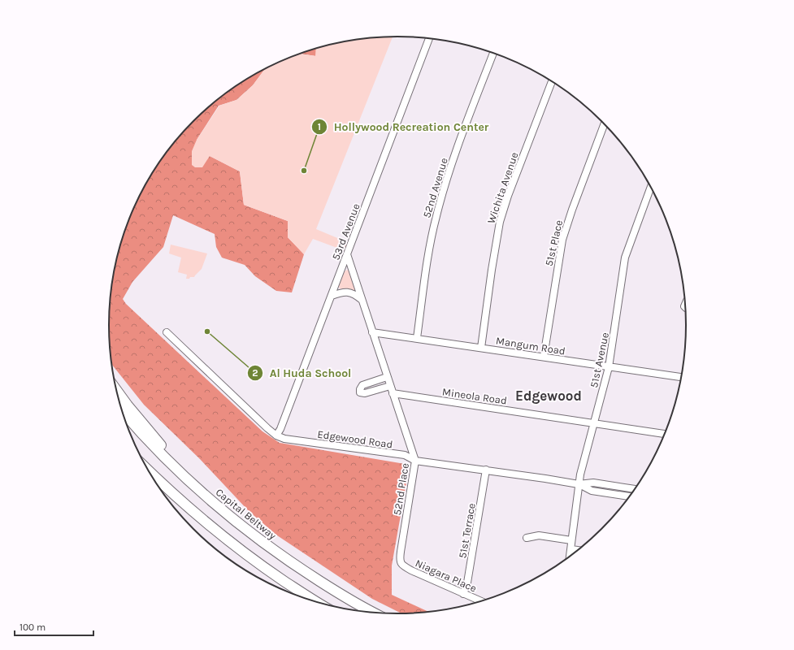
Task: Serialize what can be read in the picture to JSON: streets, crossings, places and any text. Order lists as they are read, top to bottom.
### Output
{
  "streets": {
    "highway": ["Capital Beltway"],
    "street": [
      "52nd Avenue",
      "Wichita Avenue",
      "53rd Avenue",
      "51st Place",
      "Mangum Road",
      "51st Avenue",
      "Mineola Road",
      "Edgewood Road",
      "52nd Place",
      "51st Terrace",
      "Niagara Place"
    ]
  },
  "crossings": [
    ["52nd Avenue", "Mangum Road"],
    ["Wichita Avenue", "Mangum Road"],
    ["53rd Avenue", "Edgewood Road"],
    ["53rd Avenue", "52nd Place"],
    ["51st Place", "Mangum Road"],
    ["Mangum Road", "51st Avenue"],
    ["Mangum Road", "52nd Place"],
    ["51st Avenue", "Mineola Road"],
    ["51st Avenue", "Edgewood Road"],
    ["Mineola Road", "52nd Place"],
    ["Edgewood Road", "52nd Place"],
    ["Edgewood Road", "51st Terrace"],
    ["52nd Place", "Niagara Place"],
    ["51st Terrace", "Niagara Place"]
  ],
  "districts": ["Edgewood"],
  "places": ["Hollywood Recreation Center", "Al Huda School"],
  "scale_bar": "100 m"
}
